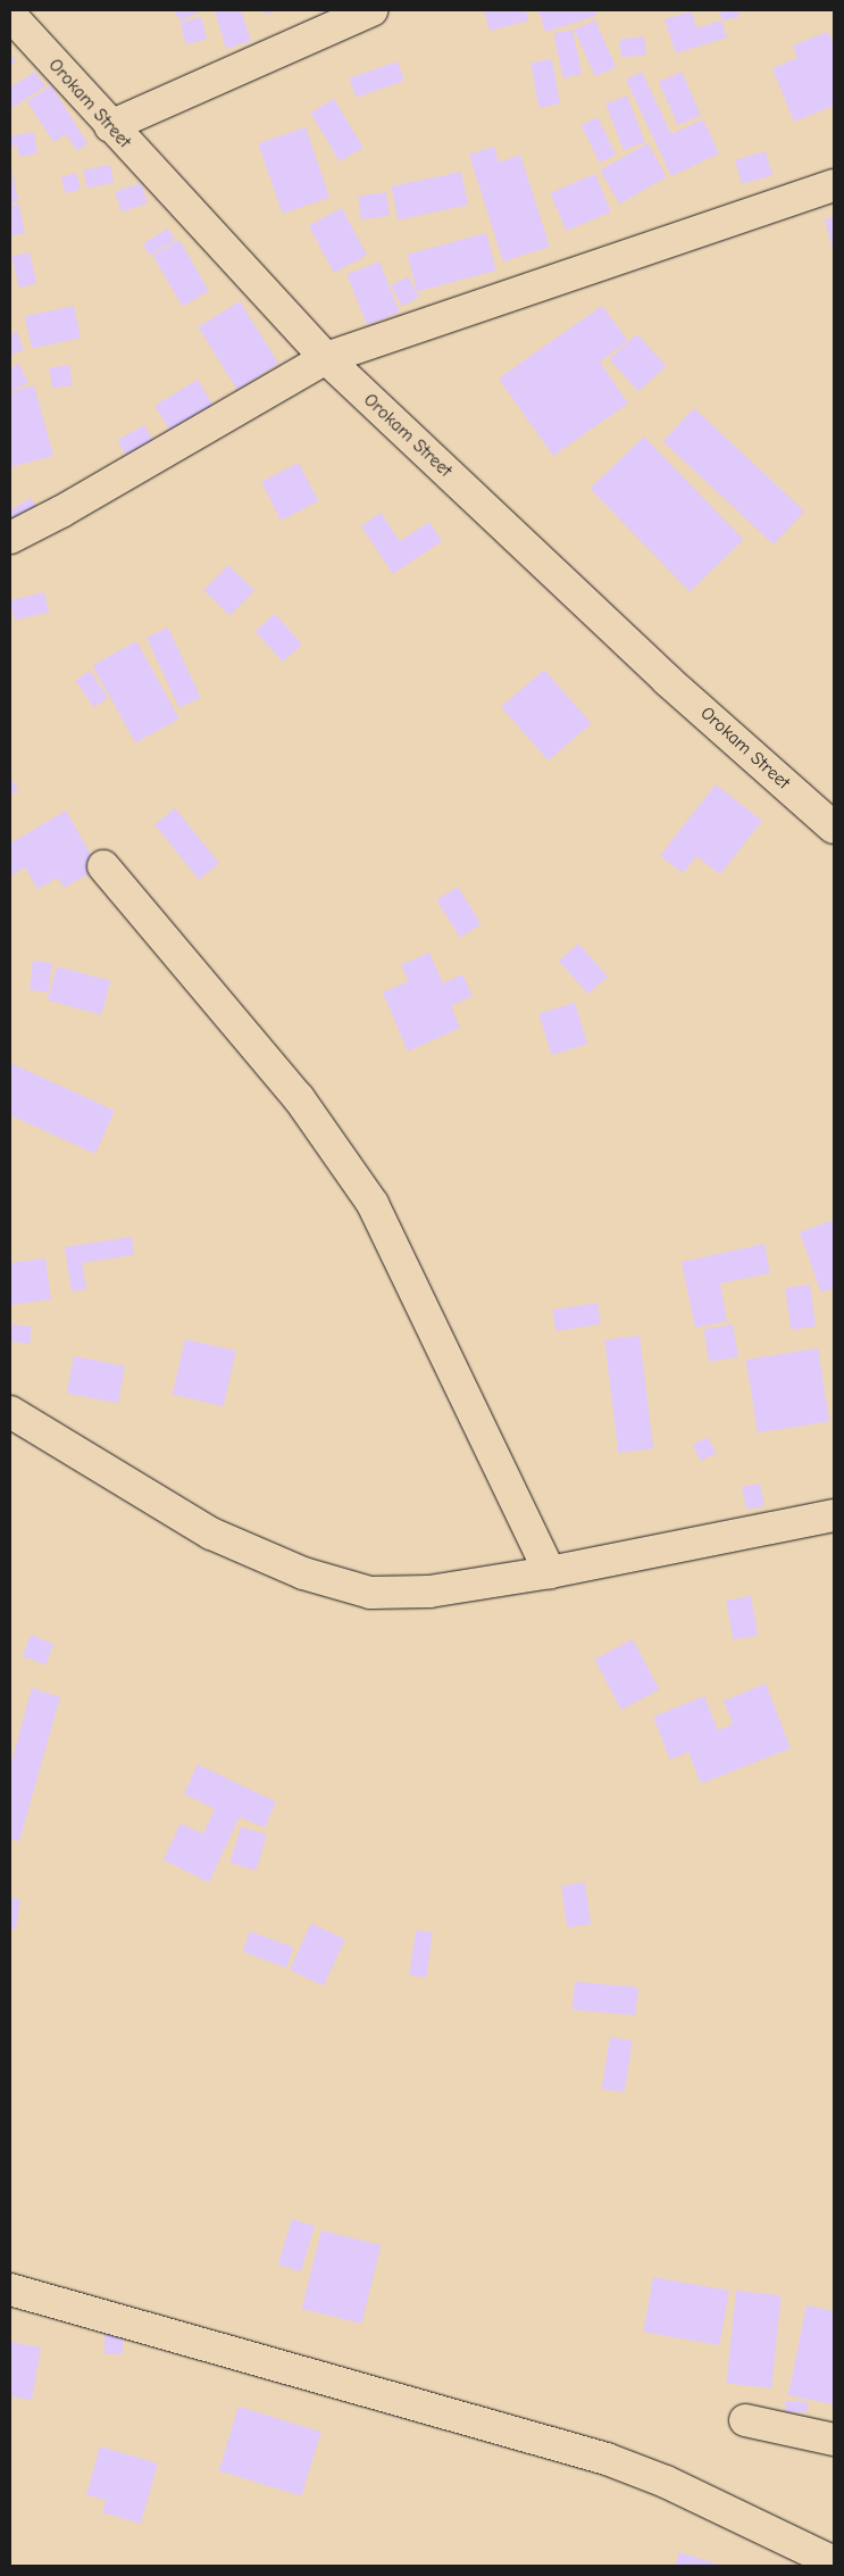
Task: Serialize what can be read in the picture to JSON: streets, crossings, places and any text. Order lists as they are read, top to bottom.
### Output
{
  "streets": {
    "street": ["Orokam Street"]
  }
}
